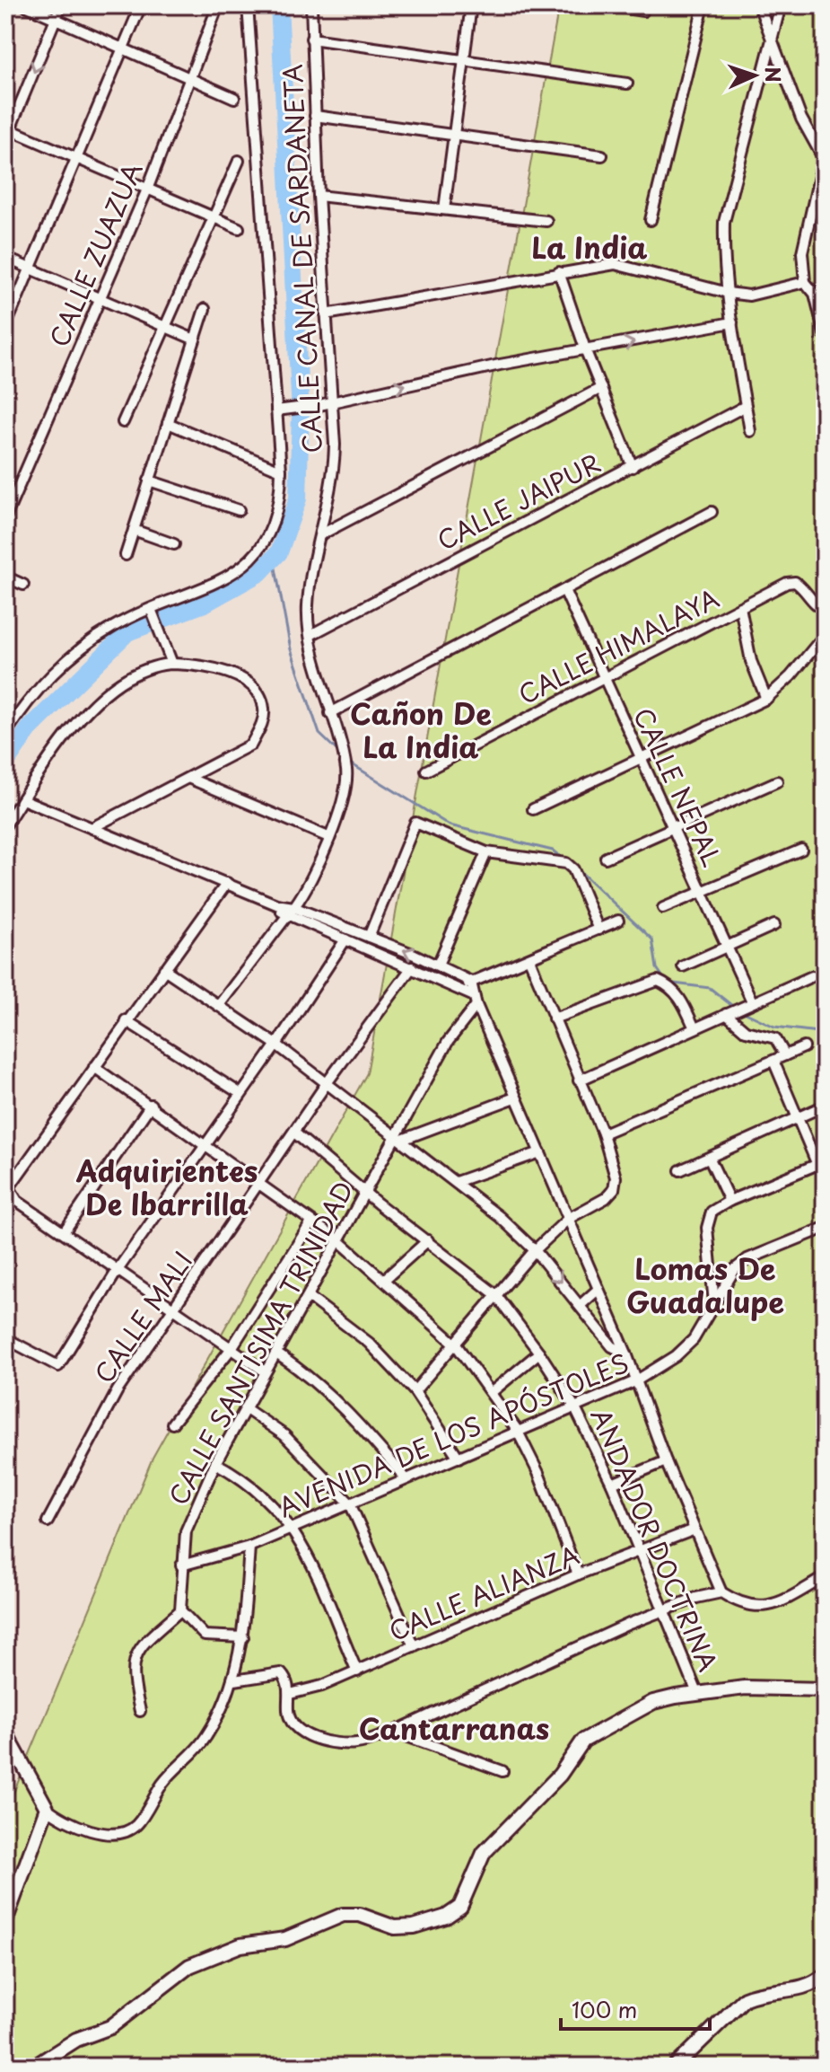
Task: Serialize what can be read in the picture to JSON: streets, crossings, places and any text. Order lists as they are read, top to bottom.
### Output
{
  "streets": {
    "street": [
      "CALLE ZUAZUA",
      "CALLE CANAL DE SARDANETA",
      "CALLE JAIPUR",
      "CALLE HIMALAYA",
      "CALLE NEPAL",
      "CALLE MALI",
      "CALLE SANTISIMA TRINIDAD",
      "AVENIDA DE LOS APÓSTOLES",
      "ANDADOR DOCTRINA",
      "CALLE ALIANZA"
    ]
  },
  "crossings": [
    ["CALLE CANAL DE SARDANETA", "CALLE JAIPUR"],
    ["CALLE HIMALAYA", "CALLE NEPAL"],
    ["CALLE MALI", "ANDADOR DOCTRINA"],
    ["CALLE SANTISIMA TRINIDAD", "AVENIDA DE LOS APÓSTOLES"],
    ["CALLE SANTISIMA TRINIDAD", "ANDADOR DOCTRINA"],
    ["AVENIDA DE LOS APÓSTOLES", "ANDADOR DOCTRINA"],
    ["ANDADOR DOCTRINA", "CALLE ALIANZA"]
  ],
  "districts": [
    "La India",
    "Cañon De La India",
    "Adquirientes De Ibarrilla",
    "Lomas De Guadalupe",
    "Cantarranas"
  ],
  "scale_bar": "100 m",
  "north": "right"
}
